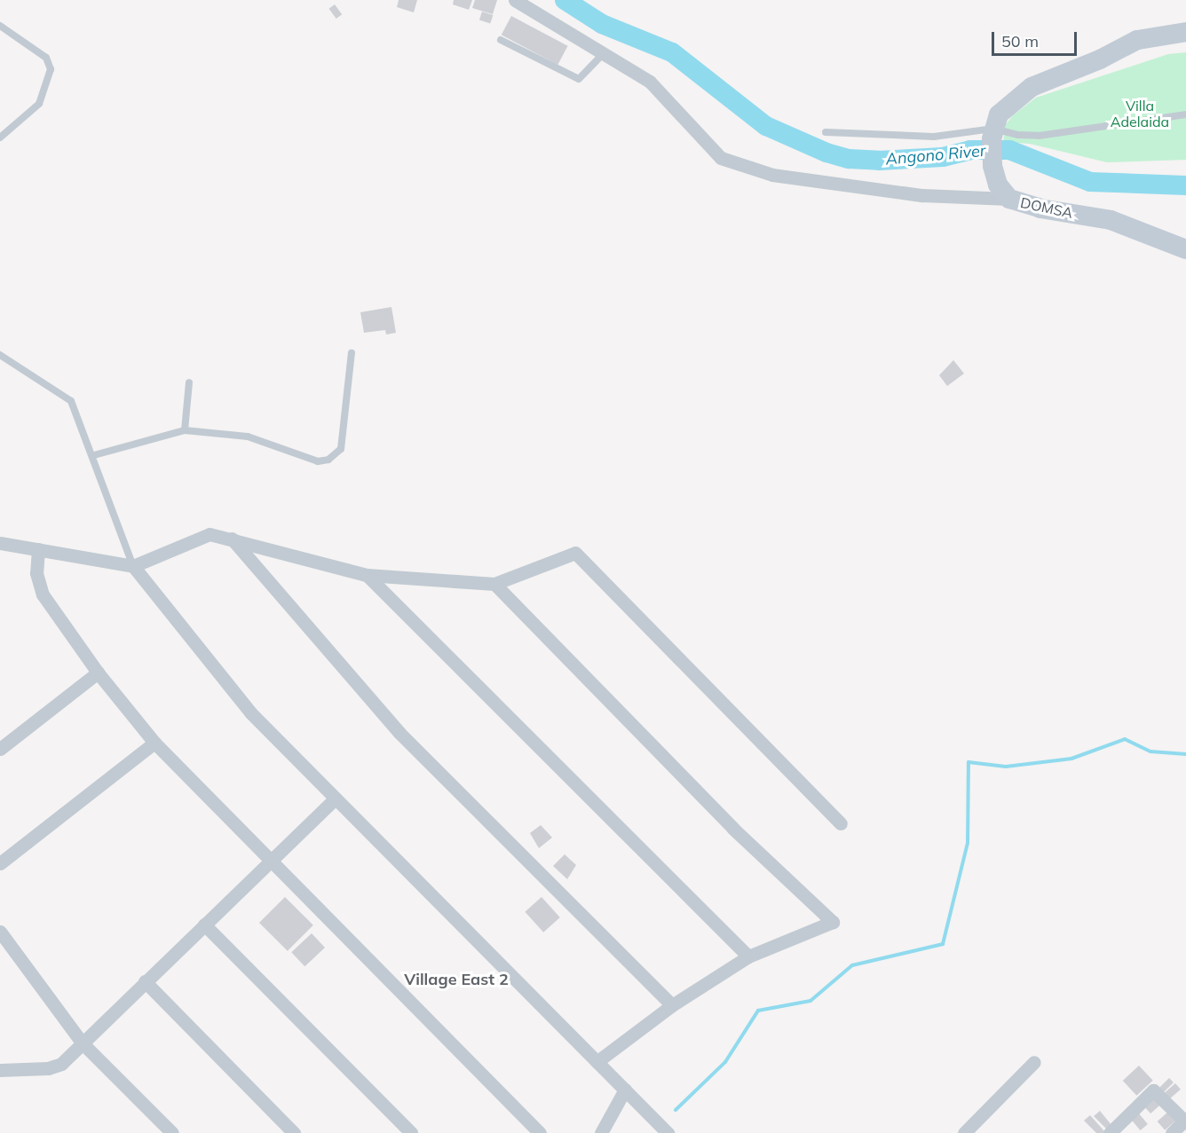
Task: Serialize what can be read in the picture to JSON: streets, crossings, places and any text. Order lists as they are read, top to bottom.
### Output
{
  "streets": {
    "main road": ["DOMSA"]
  },
  "districts": ["Village East 2"],
  "water": ["Angono River"],
  "parks": ["Villa Adelaida"],
  "scale_bar": "50 m"
}
